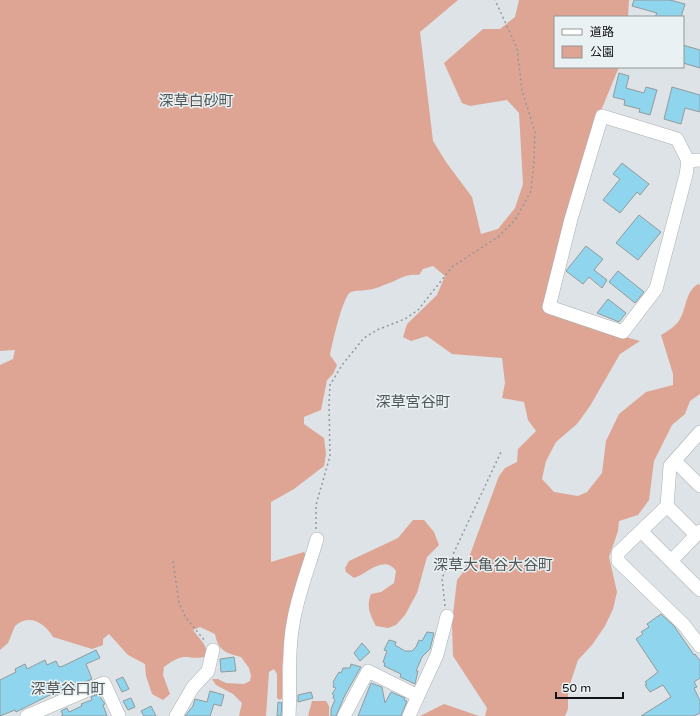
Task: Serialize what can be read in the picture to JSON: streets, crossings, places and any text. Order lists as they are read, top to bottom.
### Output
{
  "districts": [
    "深草白砂町",
    "深草宮谷町",
    "深草大亀谷大谷町",
    "深草谷口町"
  ],
  "legend": ["道路", "公園"],
  "scale_bar": "50 m"
}
